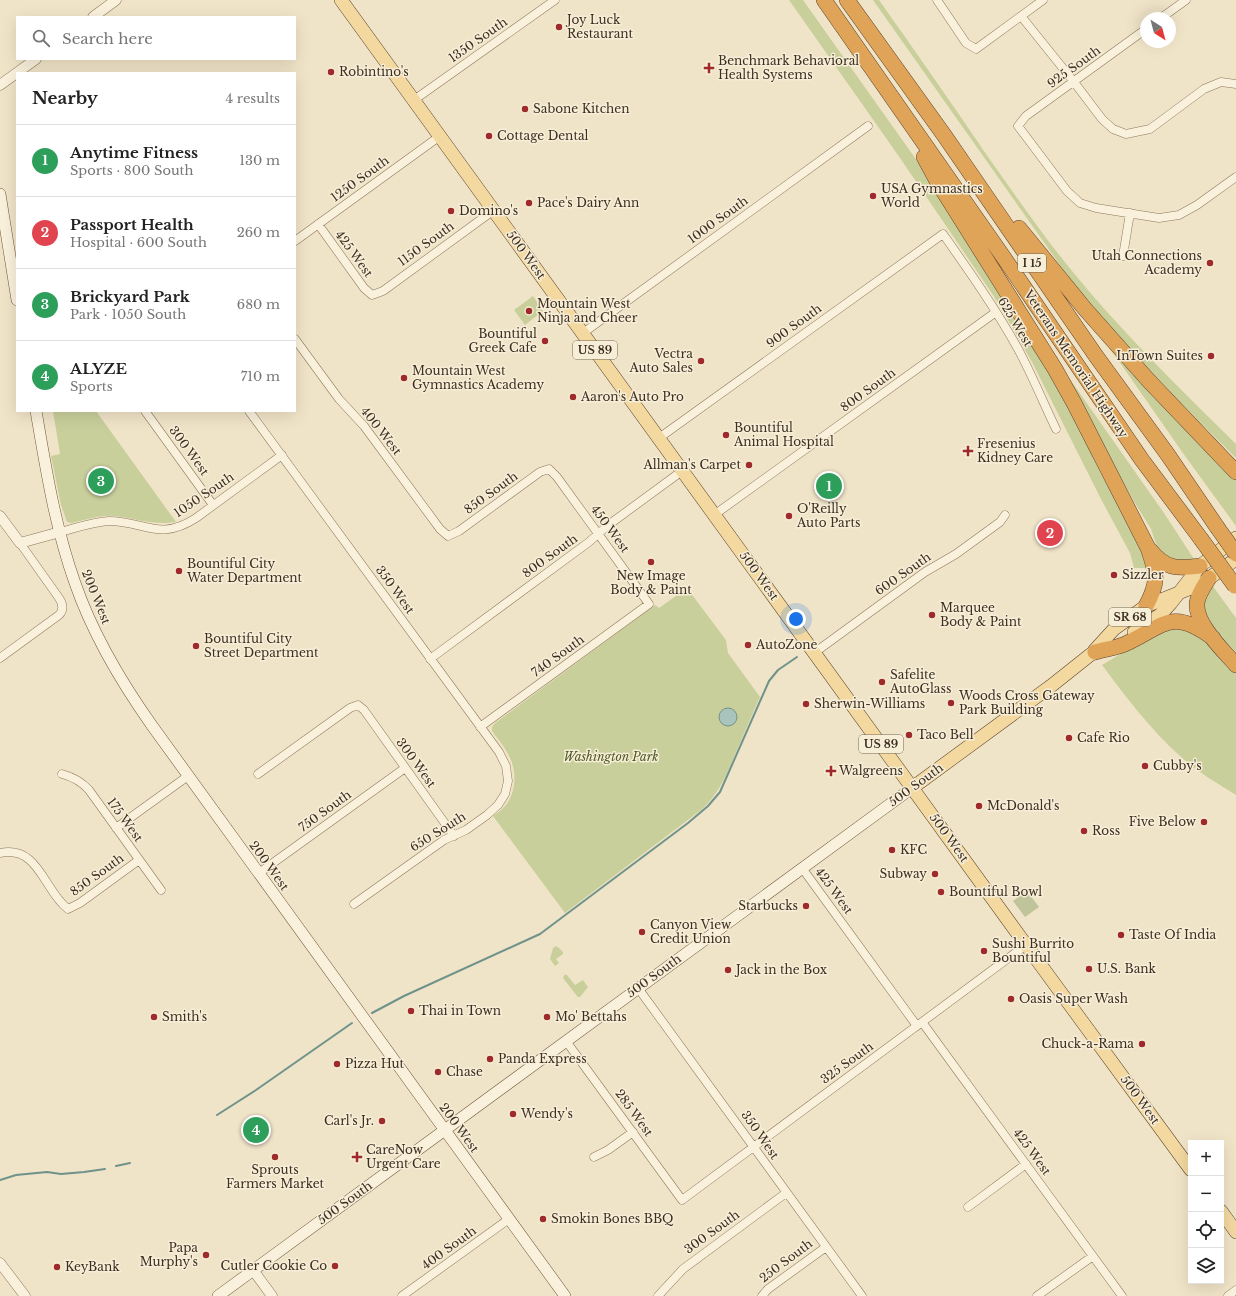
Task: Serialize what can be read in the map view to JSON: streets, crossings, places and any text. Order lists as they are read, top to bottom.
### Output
{
  "streets": {
    "highway": ["I 15", "Veterans Memorial Highway"],
    "main road": [
      "500 West",
      "US 89",
      "200 West",
      "SR 68",
      "500 South"
    ],
    "street": [
      "1350 South",
      "925 South",
      "1250 South",
      "1000 South",
      "1150 South",
      "425 West",
      "625 West",
      "900 South",
      "800 South",
      "400 West",
      "300 West",
      "850 South",
      "1050 South",
      "450 West",
      "600 South",
      "350 West",
      "740 South",
      "750 South",
      "175 West",
      "650 South",
      "325 South",
      "285 West",
      "300 South",
      "400 South",
      "250 South"
    ]
  },
  "crossings": [
    ["1350 South", "500 West"],
    ["1250 South", "425 West"],
    ["1250 South", "500 West"],
    ["1000 South", "500 West"],
    ["1150 South", "425 West"],
    ["1150 South", "500 West"],
    ["425 West", "500 South"],
    ["425 West", "325 South"],
    ["500 West", "900 South"],
    ["500 West", "800 South"],
    ["500 West", "600 South"],
    ["500 West", "500 South"],
    ["500 West", "325 South"],
    ["625 West", "900 South"],
    ["625 West", "800 South"],
    ["800 South", "450 West"],
    ["800 South", "350 West"],
    ["400 West", "850 South"],
    ["300 West", "1050 South"],
    ["300 West", "750 South"],
    ["300 West", "650 South"],
    ["850 South", "450 West"],
    ["850 South", "175 West"],
    ["1050 South", "350 West"],
    ["1050 South", "200 West"],
    ["450 West", "740 South"],
    ["350 West", "740 South"],
    ["350 West", "500 South"],
    ["350 West", "650 South"],
    ["350 West", "325 South"],
    ["350 West", "300 South"],
    ["350 West", "250 South"],
    ["200 West", "500 South"],
    ["200 West", "750 South"],
    ["200 West", "400 South"],
    ["500 South", "285 West"],
    ["325 South", "285 West"]
  ],
  "parks": ["Washington Park"],
  "places": {
    "other": [
      "Joy Luck Restaurant",
      "Robintino's",
      "Sabone Kitchen",
      "Cottage Dental",
      "USA Gymnastics World",
      "Pace's Dairy Ann",
      "Domino's",
      "Utah Connections Academy",
      "Mountain West Ninja and Cheer",
      "Bountiful Greek Cafe",
      "InTown Suites",
      "Vectra Auto Sales",
      "Mountain West Gymnastics Academy",
      "Aaron's Auto Pro",
      "Bountiful Animal Hospital",
      "Allman's Carpet",
      "O'Reilly Auto Parts",
      "New Image Body & Paint",
      "Bountiful City Water Department",
      "Sizzler",
      "Marquee Body & Paint",
      "AutoZone",
      "Bountiful City Street Department",
      "Safelite AutoGlass",
      "Woods Cross Gateway Park Building",
      "Sherwin-Williams",
      "Taco Bell",
      "Cafe Rio",
      "Cubby's",
      "McDonald's",
      "Five Below",
      "Ross",
      "KFC",
      "Subway",
      "Bountiful Bowl",
      "Starbucks",
      "Canyon View Credit Union",
      "Taste Of India",
      "Sushi Burrito Bountiful",
      "U.S. Bank",
      "Jack in the Box",
      "Oasis Super Wash",
      "Thai in Town",
      "Smith's",
      "Mo' Bettahs",
      "Chuck-a-Rama",
      "Panda Express",
      "Pizza Hut",
      "Chase",
      "Wendy's",
      "Carl's Jr.",
      "Sprouts Farmers Market",
      "Smokin Bones BBQ",
      "Papa Murphy's",
      "Cutler Cookie Co",
      "KeyBank"
    ],
    "health": [
      "Benchmark Behavioral Health Systems",
      "Fresenius Kidney Care",
      "Walgreens",
      "CareNow Urgent Care"
    ]
  },
  "north": "bottom right",
  "page": {
    "search": "Search here",
    "heading": ["Nearby", "4 results"],
    "list": [
      {
        "mark": "1",
        "name": "Anytime Fitness",
        "note": "Sports · 800 South",
        "value": "130 m"
      },
      {
        "mark": "2",
        "name": "Passport Health",
        "note": "Hospital · 600 South",
        "value": "260 m"
      },
      {
        "mark": "3",
        "name": "Brickyard Park",
        "note": "Park · 1050 South",
        "value": "680 m"
      },
      {
        "mark": "4",
        "name": "ALYZE",
        "note": "Sports",
        "value": "710 m"
      }
    ],
    "pins": [
      "3",
      "1",
      "2",
      "4"
    ],
    "map_buttons": ["+", "−"]
  }
}
